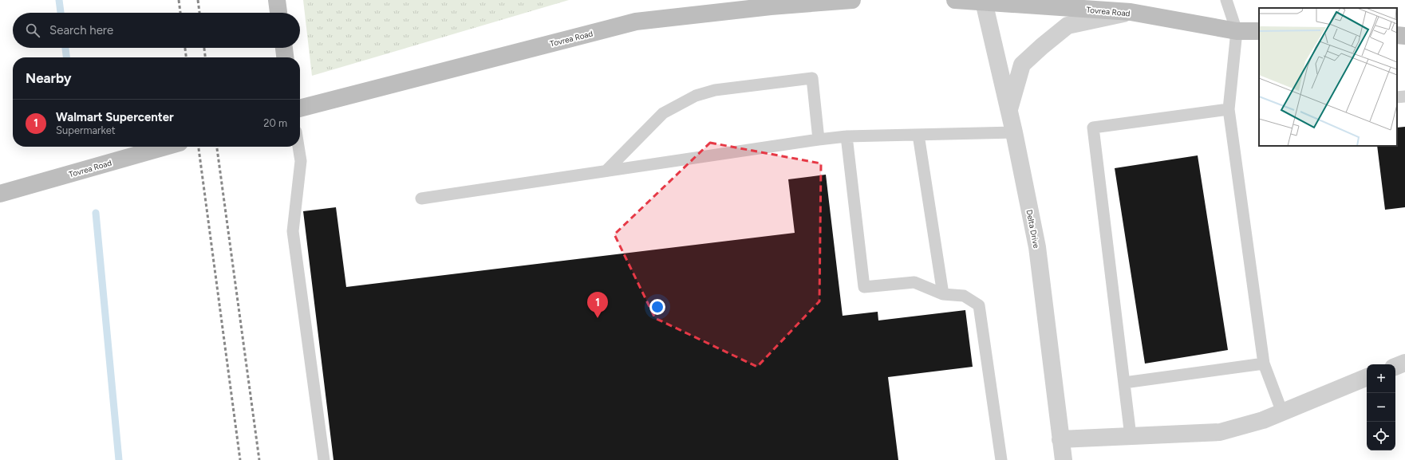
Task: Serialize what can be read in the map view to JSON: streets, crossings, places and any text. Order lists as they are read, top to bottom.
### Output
{
  "streets": {
    "street": ["Tovrea Road", "Delta Drive"]
  },
  "crossings": [
    ["Tovrea Road", "Delta Drive"]
  ],
  "page": {
    "search": "Search here",
    "heading": "Nearby",
    "list": [
      {
        "mark": "1",
        "name": "Walmart Supercenter",
        "note": "Supermarket",
        "value": "20 m"
      }
    ],
    "pins": "1",
    "map_buttons": ["+", "−"]
  }
}
